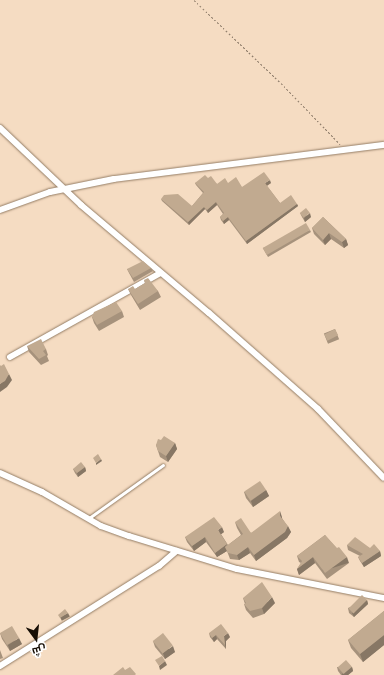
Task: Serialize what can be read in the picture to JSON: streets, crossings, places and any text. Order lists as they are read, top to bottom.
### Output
{
  "north": "bottom"
}
